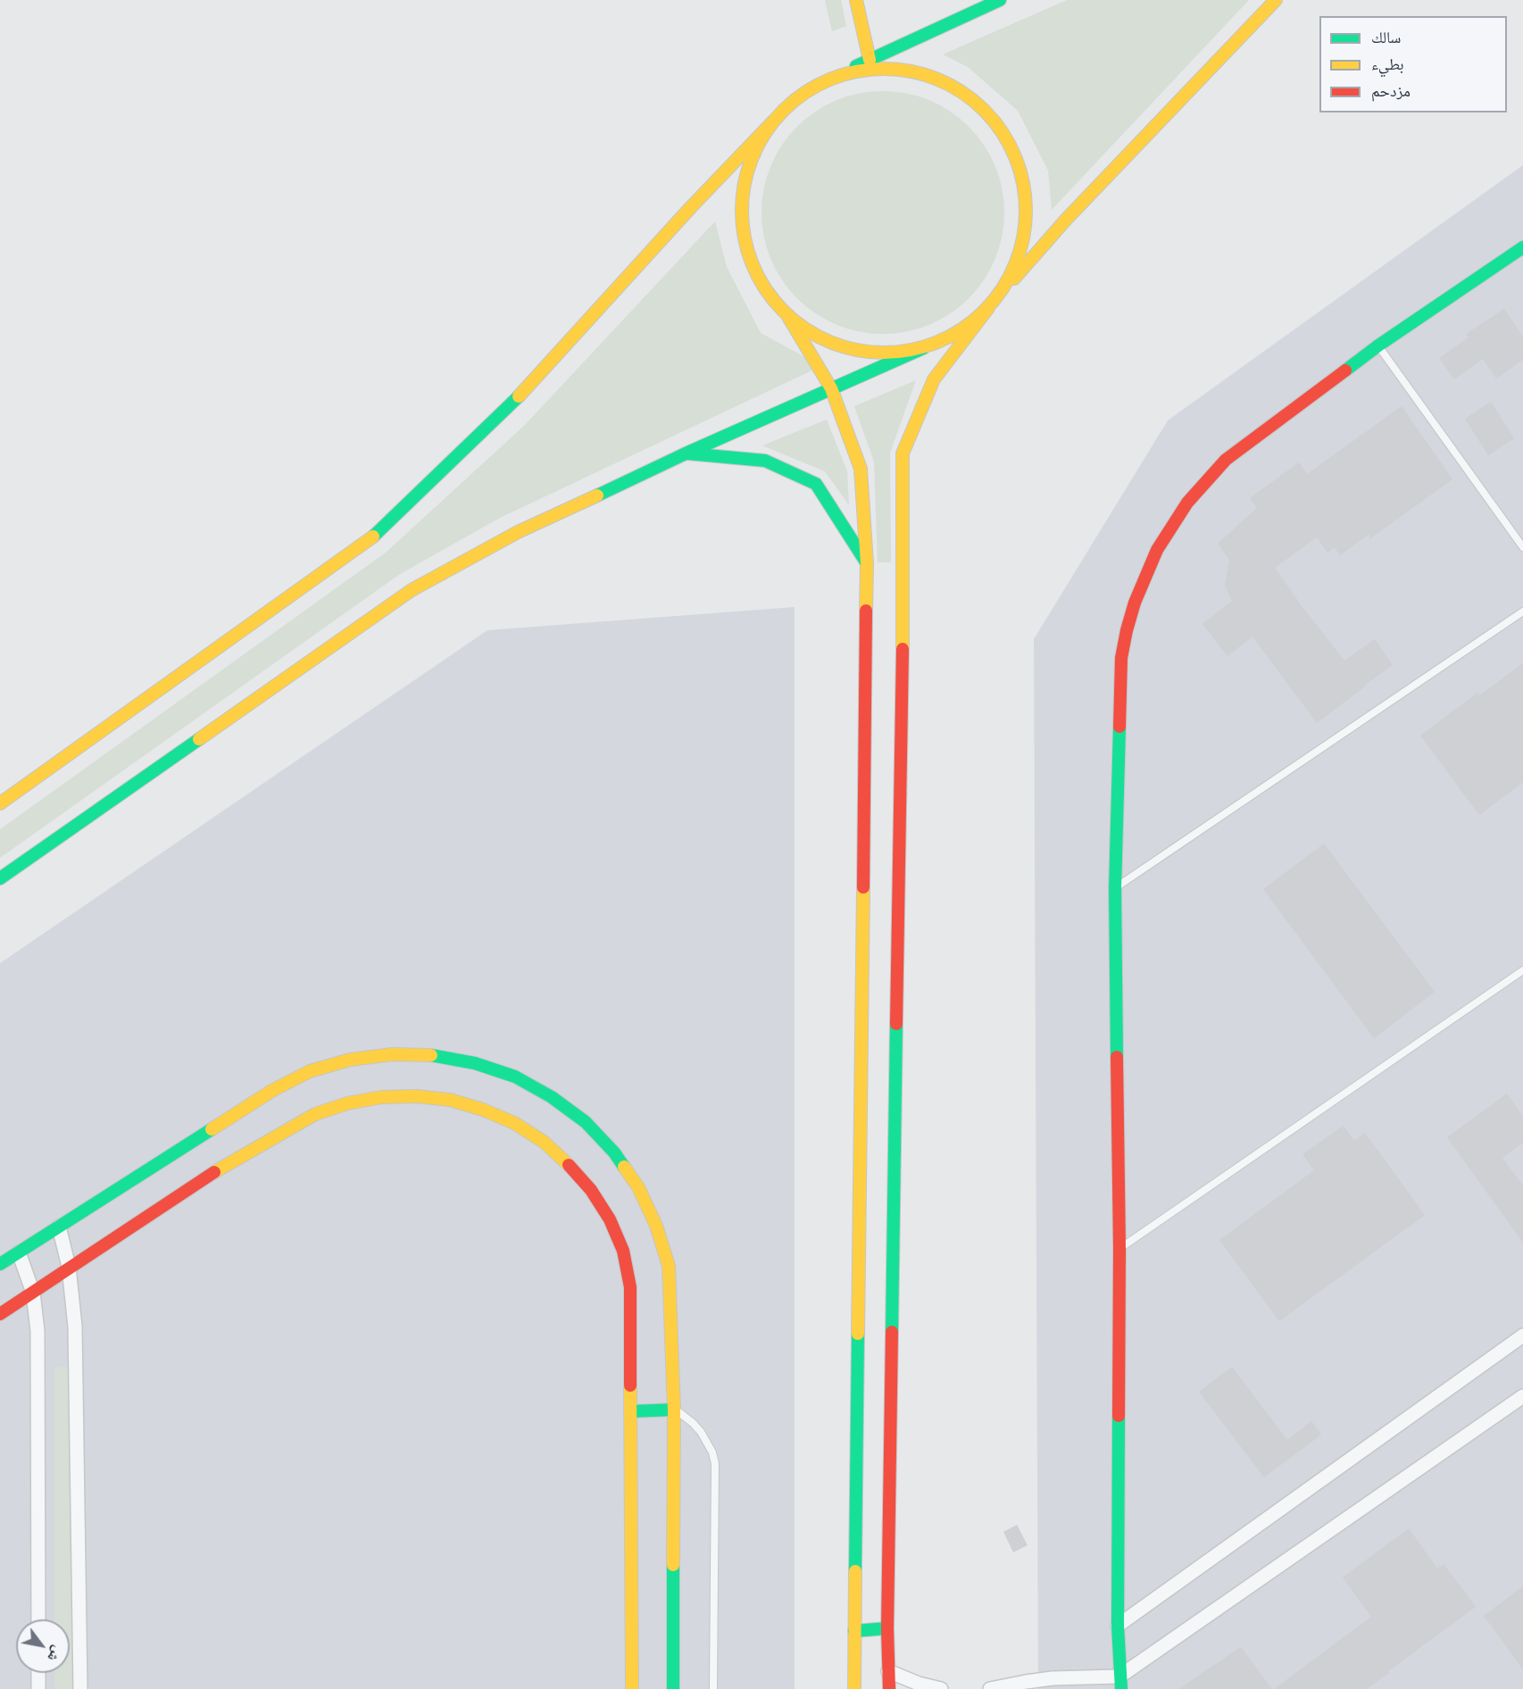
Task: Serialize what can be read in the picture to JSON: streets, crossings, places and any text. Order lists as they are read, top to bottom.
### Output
{
  "legend": ["سالك", "بطيء", "مزدحم"],
  "north": "bottom right"
}
